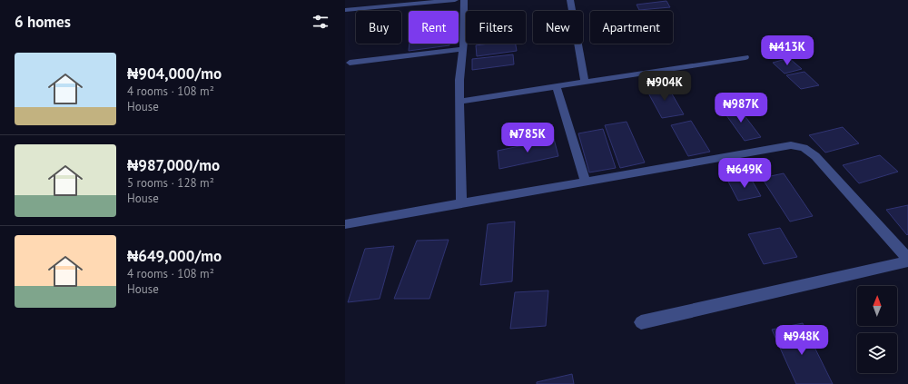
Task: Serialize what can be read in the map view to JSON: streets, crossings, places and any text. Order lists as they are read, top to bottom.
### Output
{
  "north": "top",
  "page": {
    "heading": "6 homes",
    "chip": [
      "Buy",
      "Rent",
      "Filters",
      "New",
      "Apartment"
    ],
    "price": [
      "₦413K",
      "₦904K",
      "₦987K",
      "₦785K",
      "₦649K",
      "₦948K"
    ],
    "list": [
      {
        "name": "₦904,000/mo",
        "note": "4 rooms · 108 m² · House"
      },
      {
        "name": "₦987,000/mo",
        "note": "5 rooms · 128 m² · House"
      },
      {
        "name": "₦649,000/mo",
        "note": "4 rooms · 108 m² · House"
      }
    ]
  }
}
